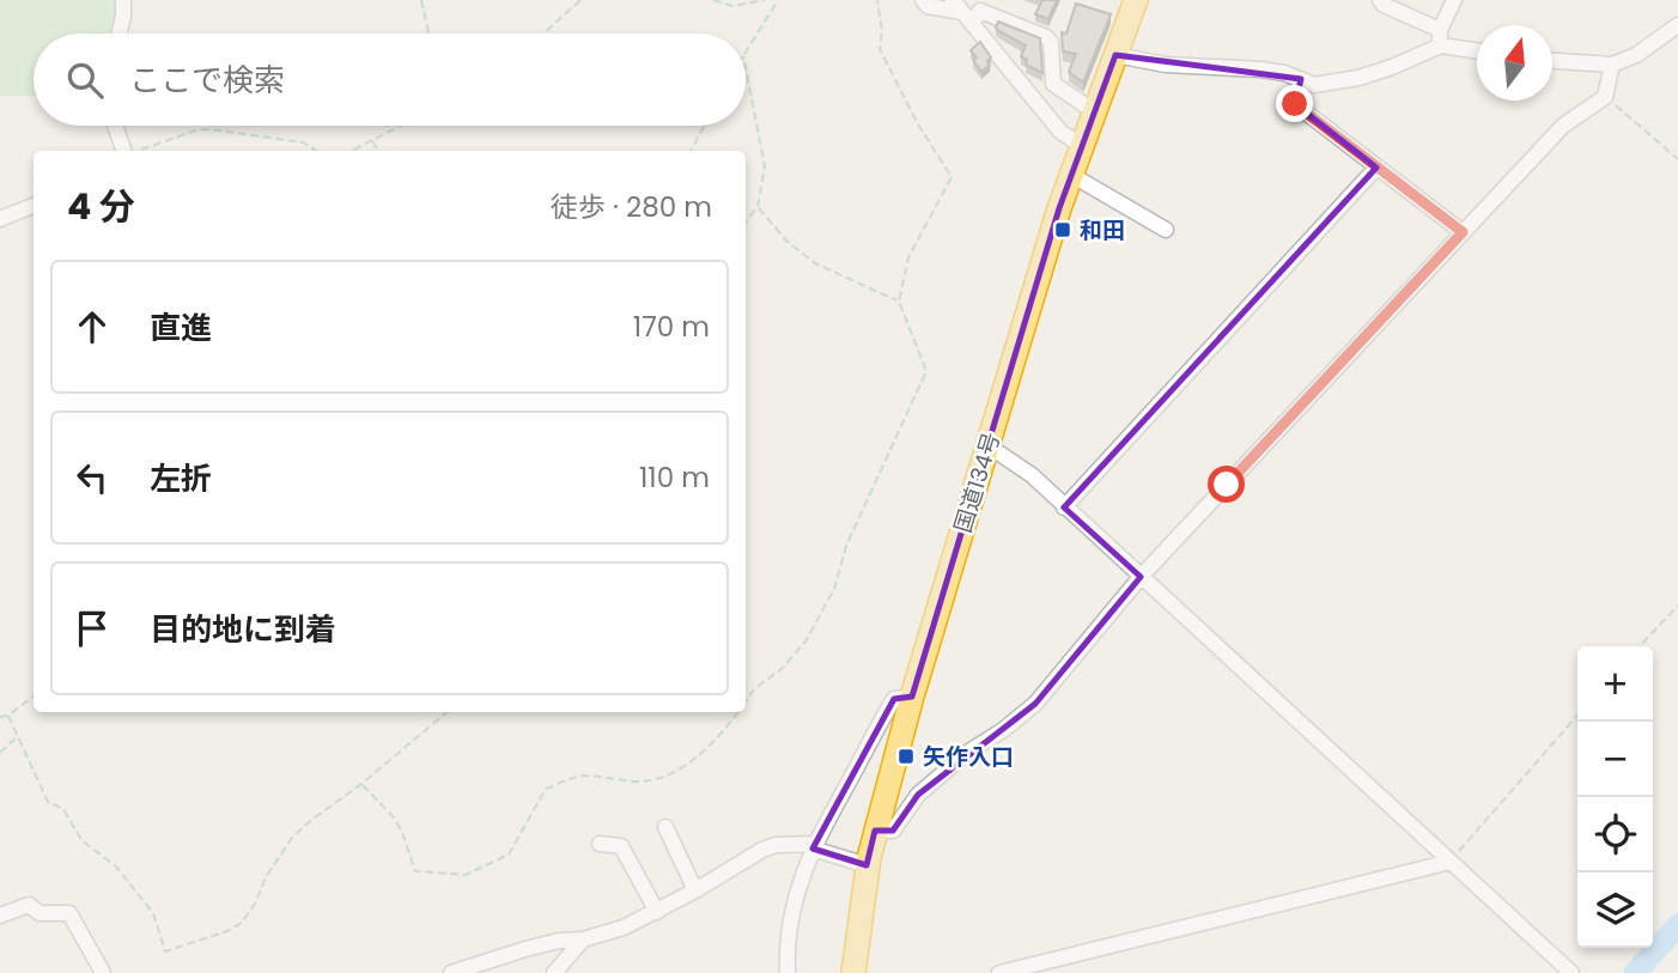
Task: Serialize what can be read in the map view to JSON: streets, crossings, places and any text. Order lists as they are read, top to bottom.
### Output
{
  "streets": {
    "highway": ["国道134号"]
  },
  "places": {
    "transit": ["和田", "矢作入口"]
  },
  "north": "top",
  "page": {
    "search": "ここで検索",
    "heading": ["4 分", "徒歩 · 280 m"],
    "list": [
      ["直進", "170 m"],
      ["左折", "110 m"],
      "目的地に到着"
    ],
    "map_buttons": ["+", "−"]
  }
}
